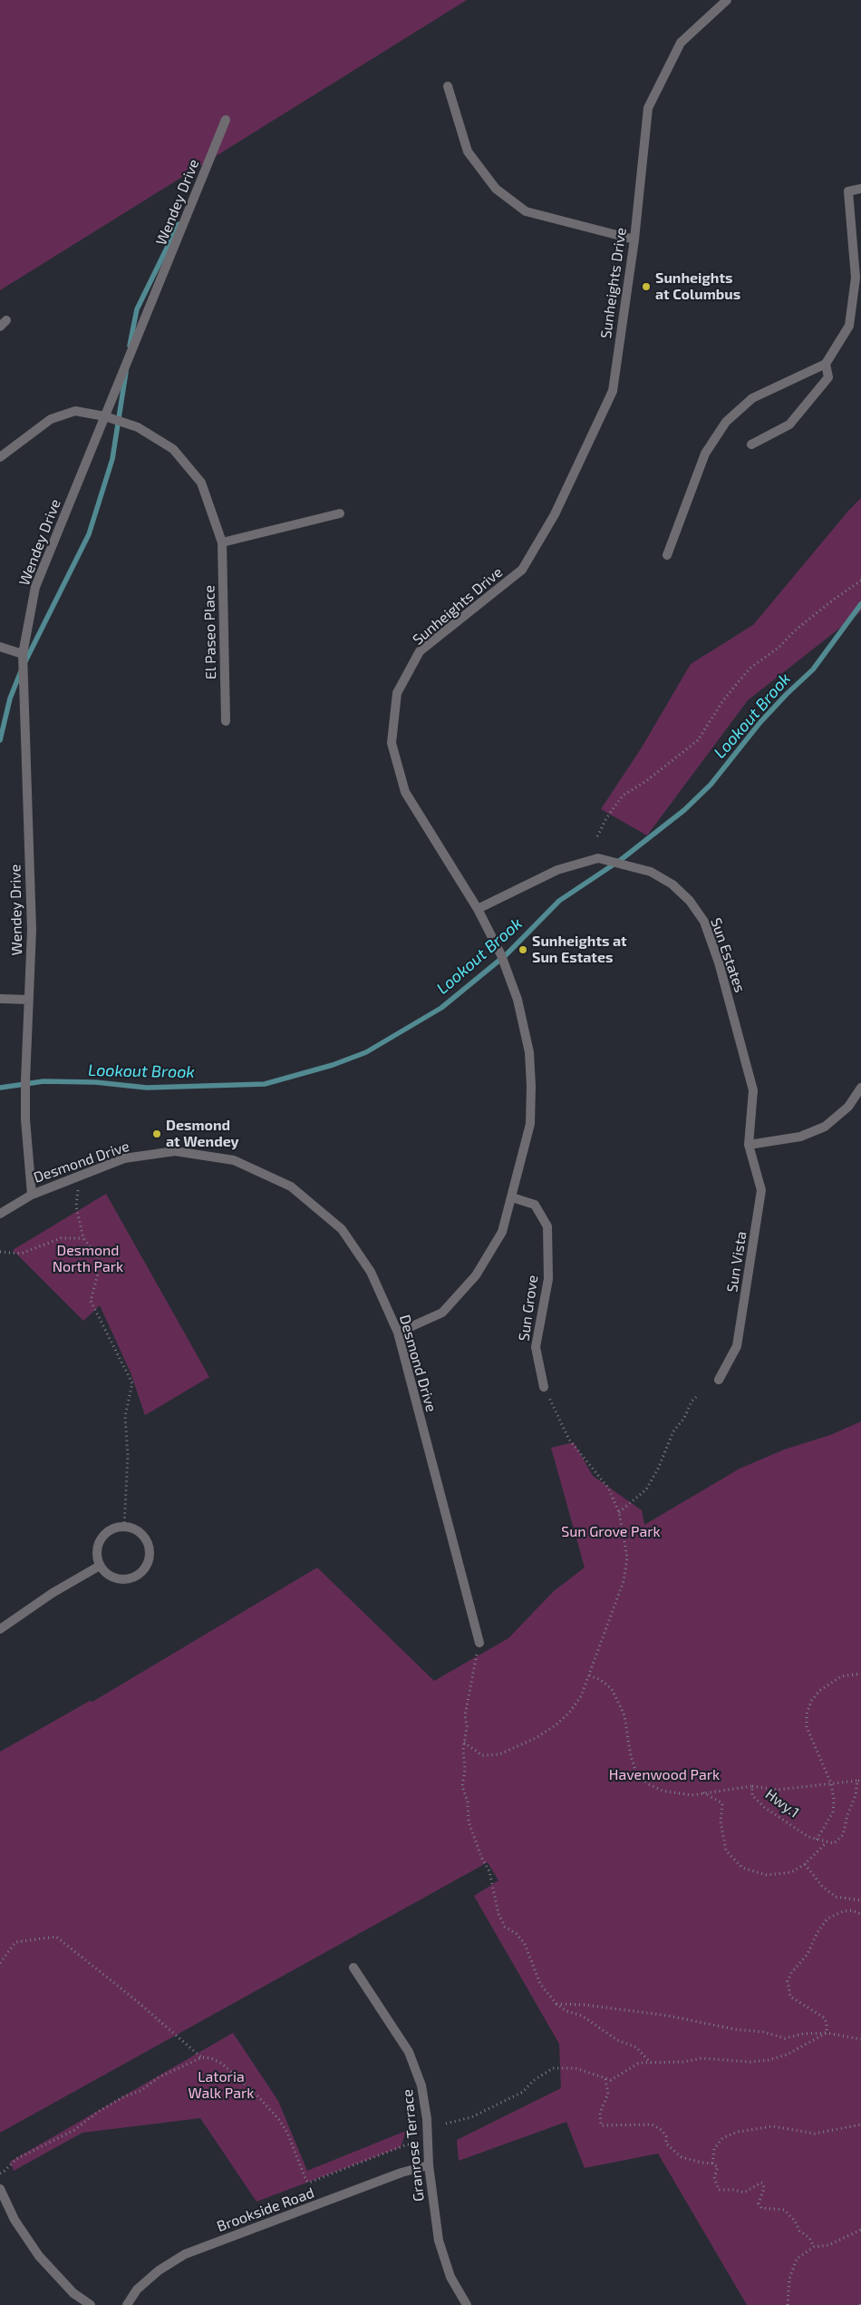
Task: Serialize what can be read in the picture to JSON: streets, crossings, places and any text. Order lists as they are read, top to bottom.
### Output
{
  "streets": {
    "street": [
      "Wendey Drive",
      "Sunheights Drive",
      "El Paseo Place",
      "Sun Estates",
      "Desmond Drive",
      "Sun Vista",
      "Sun Grove",
      "Granrose Terrace",
      "Brookside Road"
    ],
    "path": ["Hwy.1"]
  },
  "crossings": [
    ["Wendey Drive", "El Paseo Place"],
    ["Wendey Drive", "Desmond Drive"],
    ["Sunheights Drive", "Sun Estates"],
    ["Sunheights Drive", "Desmond Drive"],
    ["Sunheights Drive", "Sun Grove"],
    ["Sun Estates", "Sun Vista"],
    ["Granrose Terrace", "Brookside Road"]
  ],
  "water": ["Lookout Brook"],
  "parks": [
    "Desmond North Park",
    "Sun Grove Park",
    "Havenwood Park",
    "Latoria Walk Park"
  ],
  "places": ["Sunheights at Columbus", "Sunheights at Sun Estates", "Desmond at Wendey"]
}
